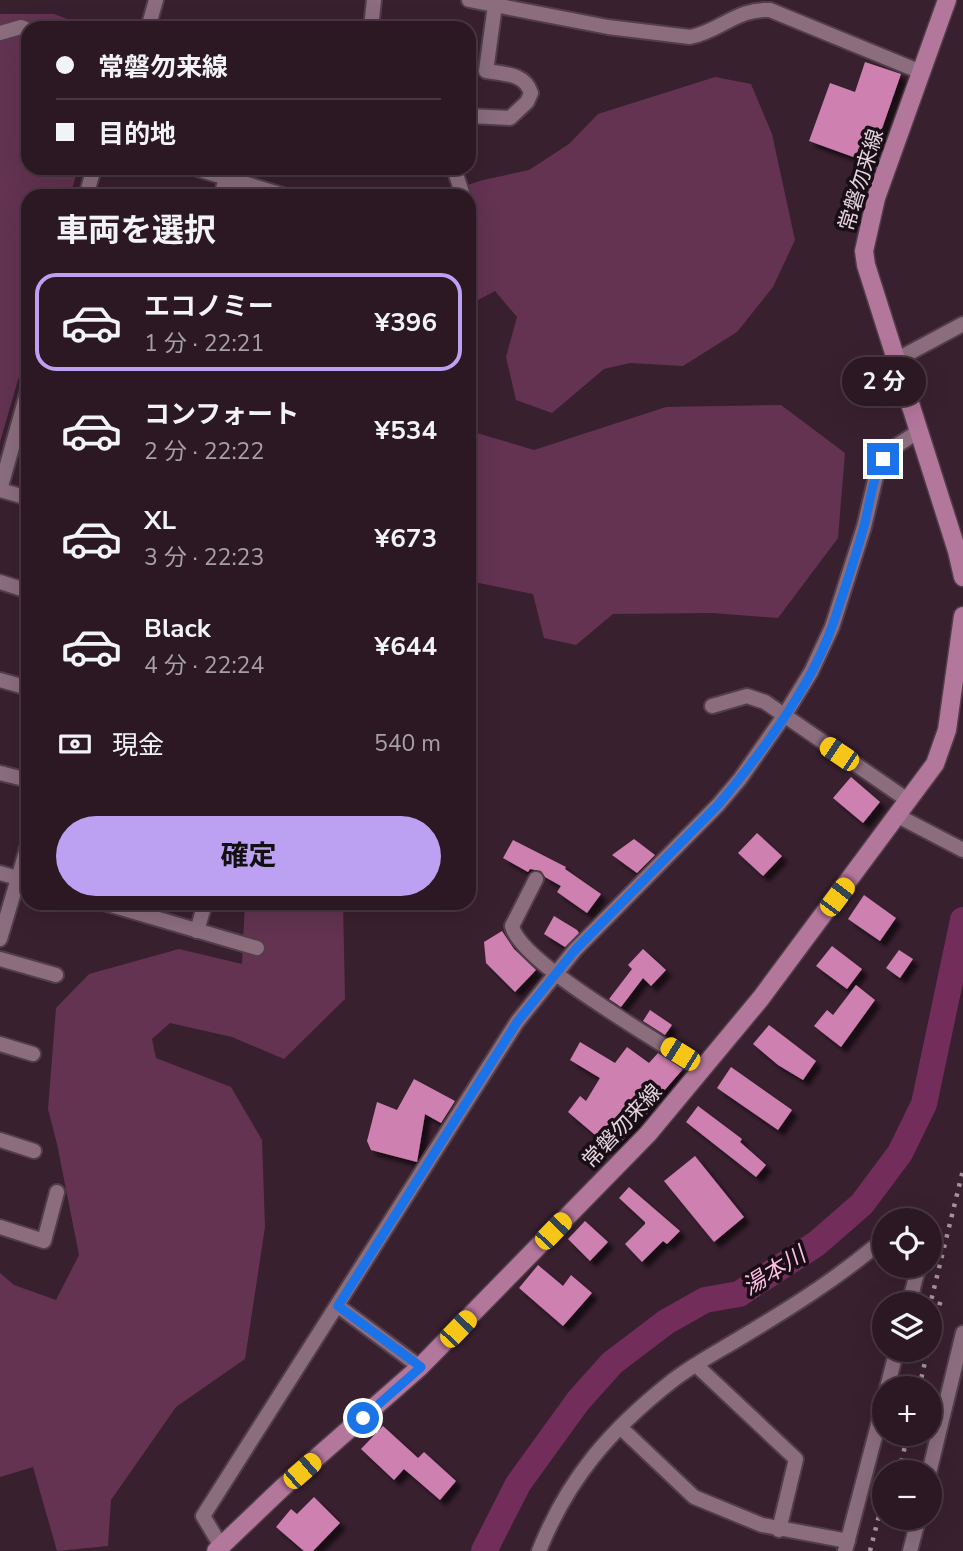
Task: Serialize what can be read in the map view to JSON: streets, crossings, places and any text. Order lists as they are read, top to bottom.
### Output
{
  "streets": {
    "main road": ["常磐勿来線"]
  },
  "water": ["湯本川"],
  "page": {
    "banner": ["常磐勿来線", "目的地"],
    "heading": "車両を選択",
    "list": [
      {
        "name": "エコノミー",
        "note": "1 分 · 22:21",
        "value": "¥396"
      },
      {
        "name": "コンフォート",
        "note": "2 分 · 22:22",
        "value": "¥534"
      },
      {
        "name": "XL",
        "note": "3 分 · 22:23",
        "value": "¥673"
      },
      {
        "name": "Black",
        "note": "4 分 · 22:24",
        "value": "¥644"
      }
    ],
    "bubble": "2 分",
    "pay": ["現金", "540 m"],
    "buttons": "確定",
    "map_buttons": ["+", "−"]
  }
}
